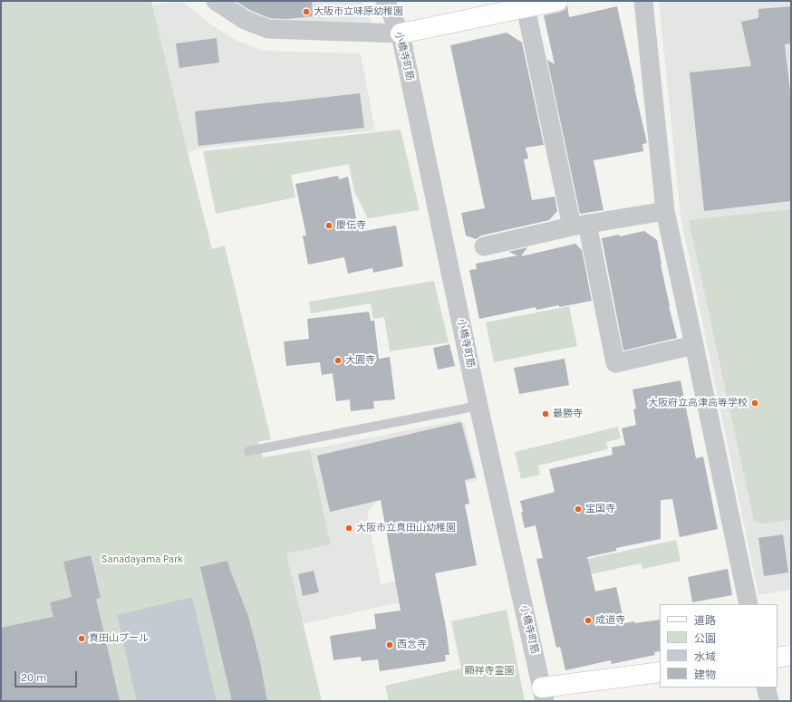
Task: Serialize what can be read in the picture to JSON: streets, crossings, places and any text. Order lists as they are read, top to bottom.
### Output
{
  "streets": {
    "street": ["小橋寺町筋"]
  },
  "parks": ["Sanadayama Park", "顯祥寺霊園"],
  "places": [
    "大阪市立味原幼稚園",
    "慶伝寺",
    "大圓寺",
    "大阪府立高津高等学校",
    "最勝寺",
    "宝国寺",
    "大阪市立真田山幼稚園",
    "成道寺",
    "真田山プール",
    "西念寺"
  ],
  "legend": [
    "道路",
    "公園",
    "水域",
    "建物"
  ],
  "scale_bar": "20 m"
}
